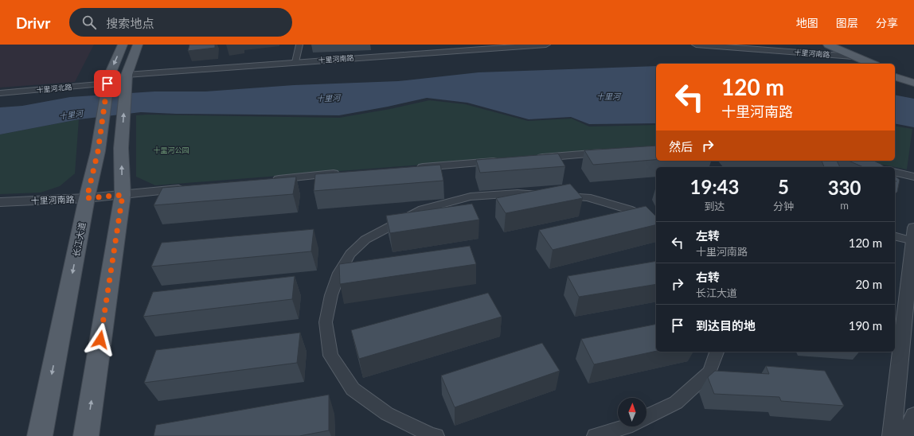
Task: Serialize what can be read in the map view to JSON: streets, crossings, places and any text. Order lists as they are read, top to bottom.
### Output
{
  "streets": {
    "main road": ["长江大道"],
    "street": ["十里河南路", "十里河北路"]
  },
  "crossings": [
    ["十里河南路", "长江大道"],
    ["十里河北路", "长江大道"]
  ],
  "water": ["十里河"],
  "parks": ["十里河公园"],
  "north": "top",
  "page": {
    "header": "Drivr",
    "search": "搜索地点",
    "nav": ["地图", "图层", "分享"],
    "turn": ["120 m", "十里河南路"],
    "then": "然后",
    "eta": [
      "19:43",
      "到达",
      "5",
      "分钟",
      "330",
      "m"
    ],
    "list": [
      {
        "name": "左转",
        "note": "十里河南路",
        "value": "120 m"
      },
      {
        "name": "右转",
        "note": "长江大道",
        "value": "20 m"
      },
      {
        "name": "到达目的地",
        "value": "190 m"
      }
    ]
  }
}
